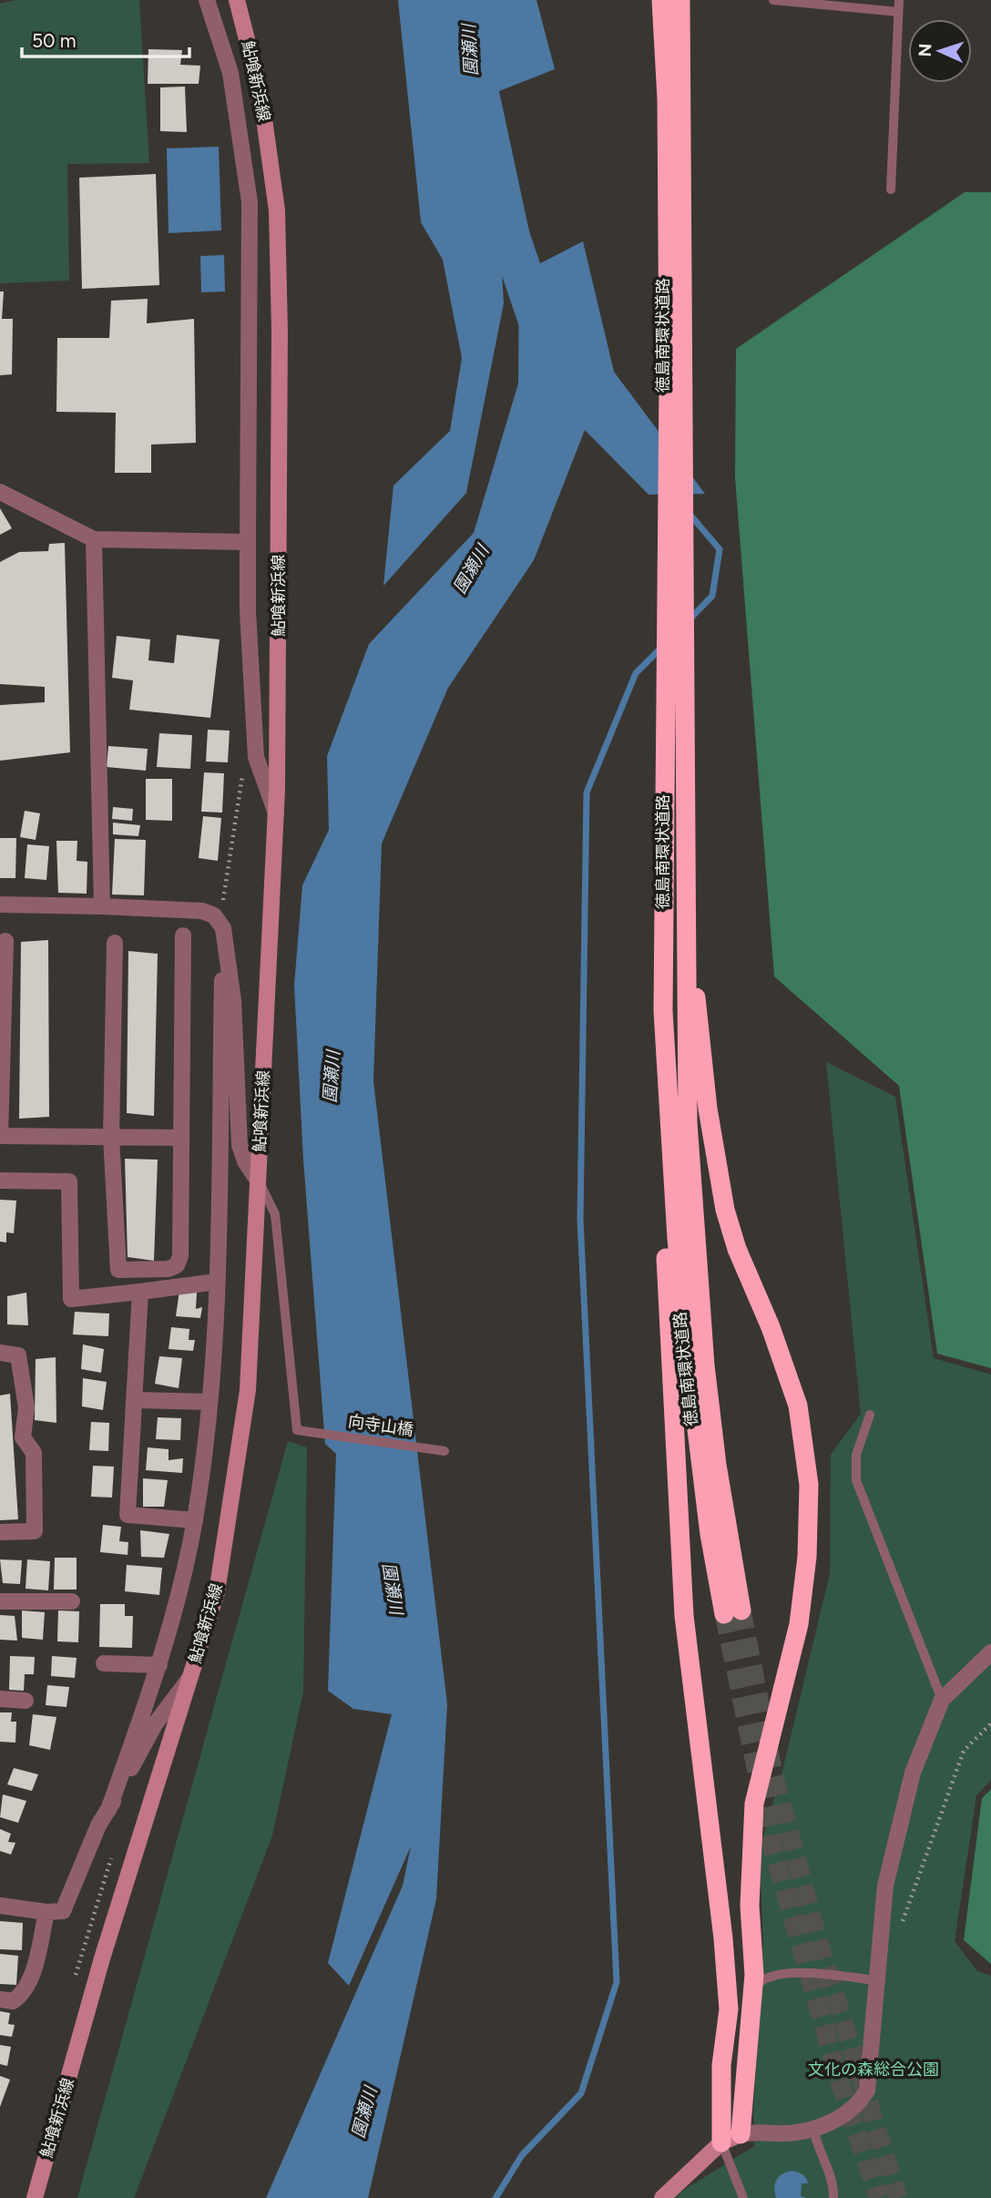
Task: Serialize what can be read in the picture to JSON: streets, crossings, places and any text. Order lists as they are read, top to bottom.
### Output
{
  "streets": {
    "highway": ["徳島南環状道路"],
    "main road": ["鮎喰新浜線"],
    "lane": ["向寺山橋"]
  },
  "crossings": [
    ["鮎喰新浜線", "向寺山橋"]
  ],
  "water": ["園瀬川"],
  "parks": ["文化の森総合公園"],
  "scale_bar": "50 m",
  "north": "left"
}
